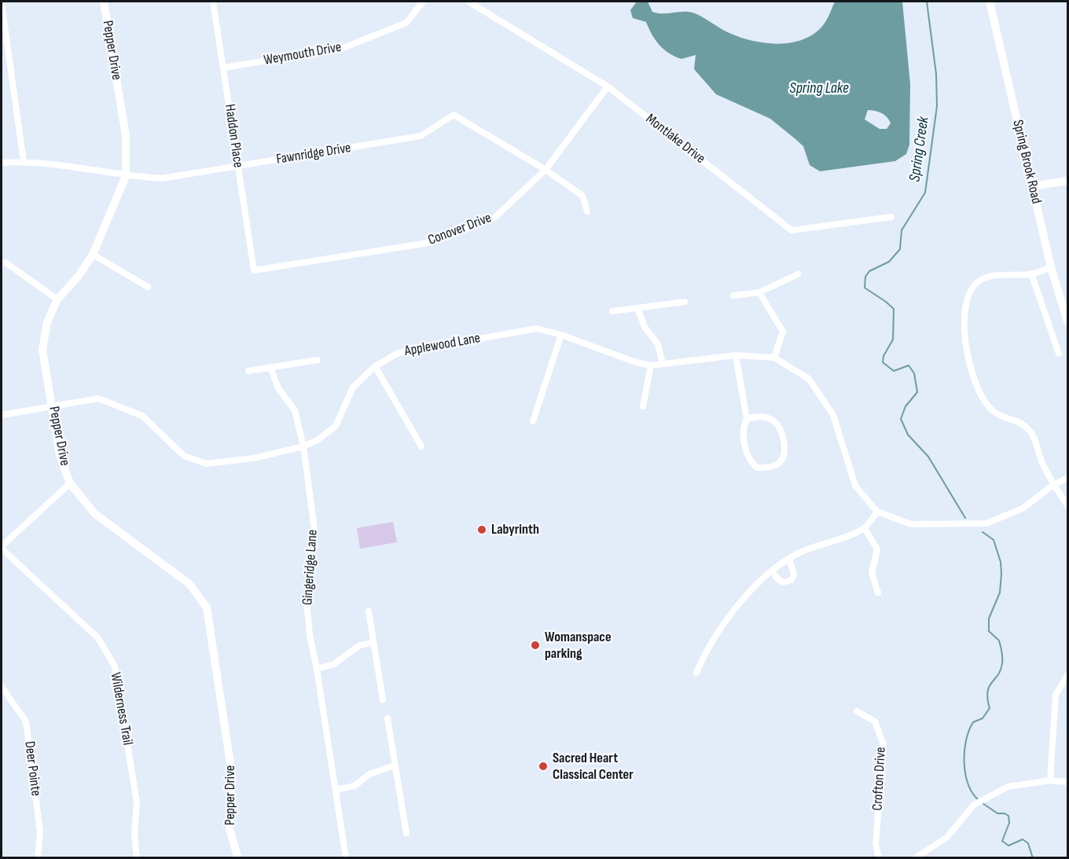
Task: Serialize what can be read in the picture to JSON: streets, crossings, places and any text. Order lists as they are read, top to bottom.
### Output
{
  "streets": {
    "street": [
      "Pepper Drive",
      "Weymouth Drive",
      "Haddon Place",
      "Montlake Drive",
      "Fawnridge Drive",
      "Spring Brook Road",
      "Conover Drive",
      "Applewood Lane",
      "Gingeridge Lane",
      "Wilderness Trail",
      "Deer Pointe",
      "Crofton Drive"
    ]
  },
  "crossings": [
    ["Pepper Drive", "Fawnridge Drive"],
    ["Pepper Drive", "Applewood Lane"],
    ["Weymouth Drive", "Haddon Place"],
    ["Haddon Place", "Fawnridge Drive"],
    ["Haddon Place", "Conover Drive"],
    ["Montlake Drive", "Conover Drive"],
    ["Fawnridge Drive", "Conover Drive"],
    ["Applewood Lane", "Gingeridge Lane"]
  ],
  "water": ["Spring Lake", "Spring Creek"],
  "places": ["Labyrinth", "Womanspace parking", "Sacred Heart Classical Center"]
}
